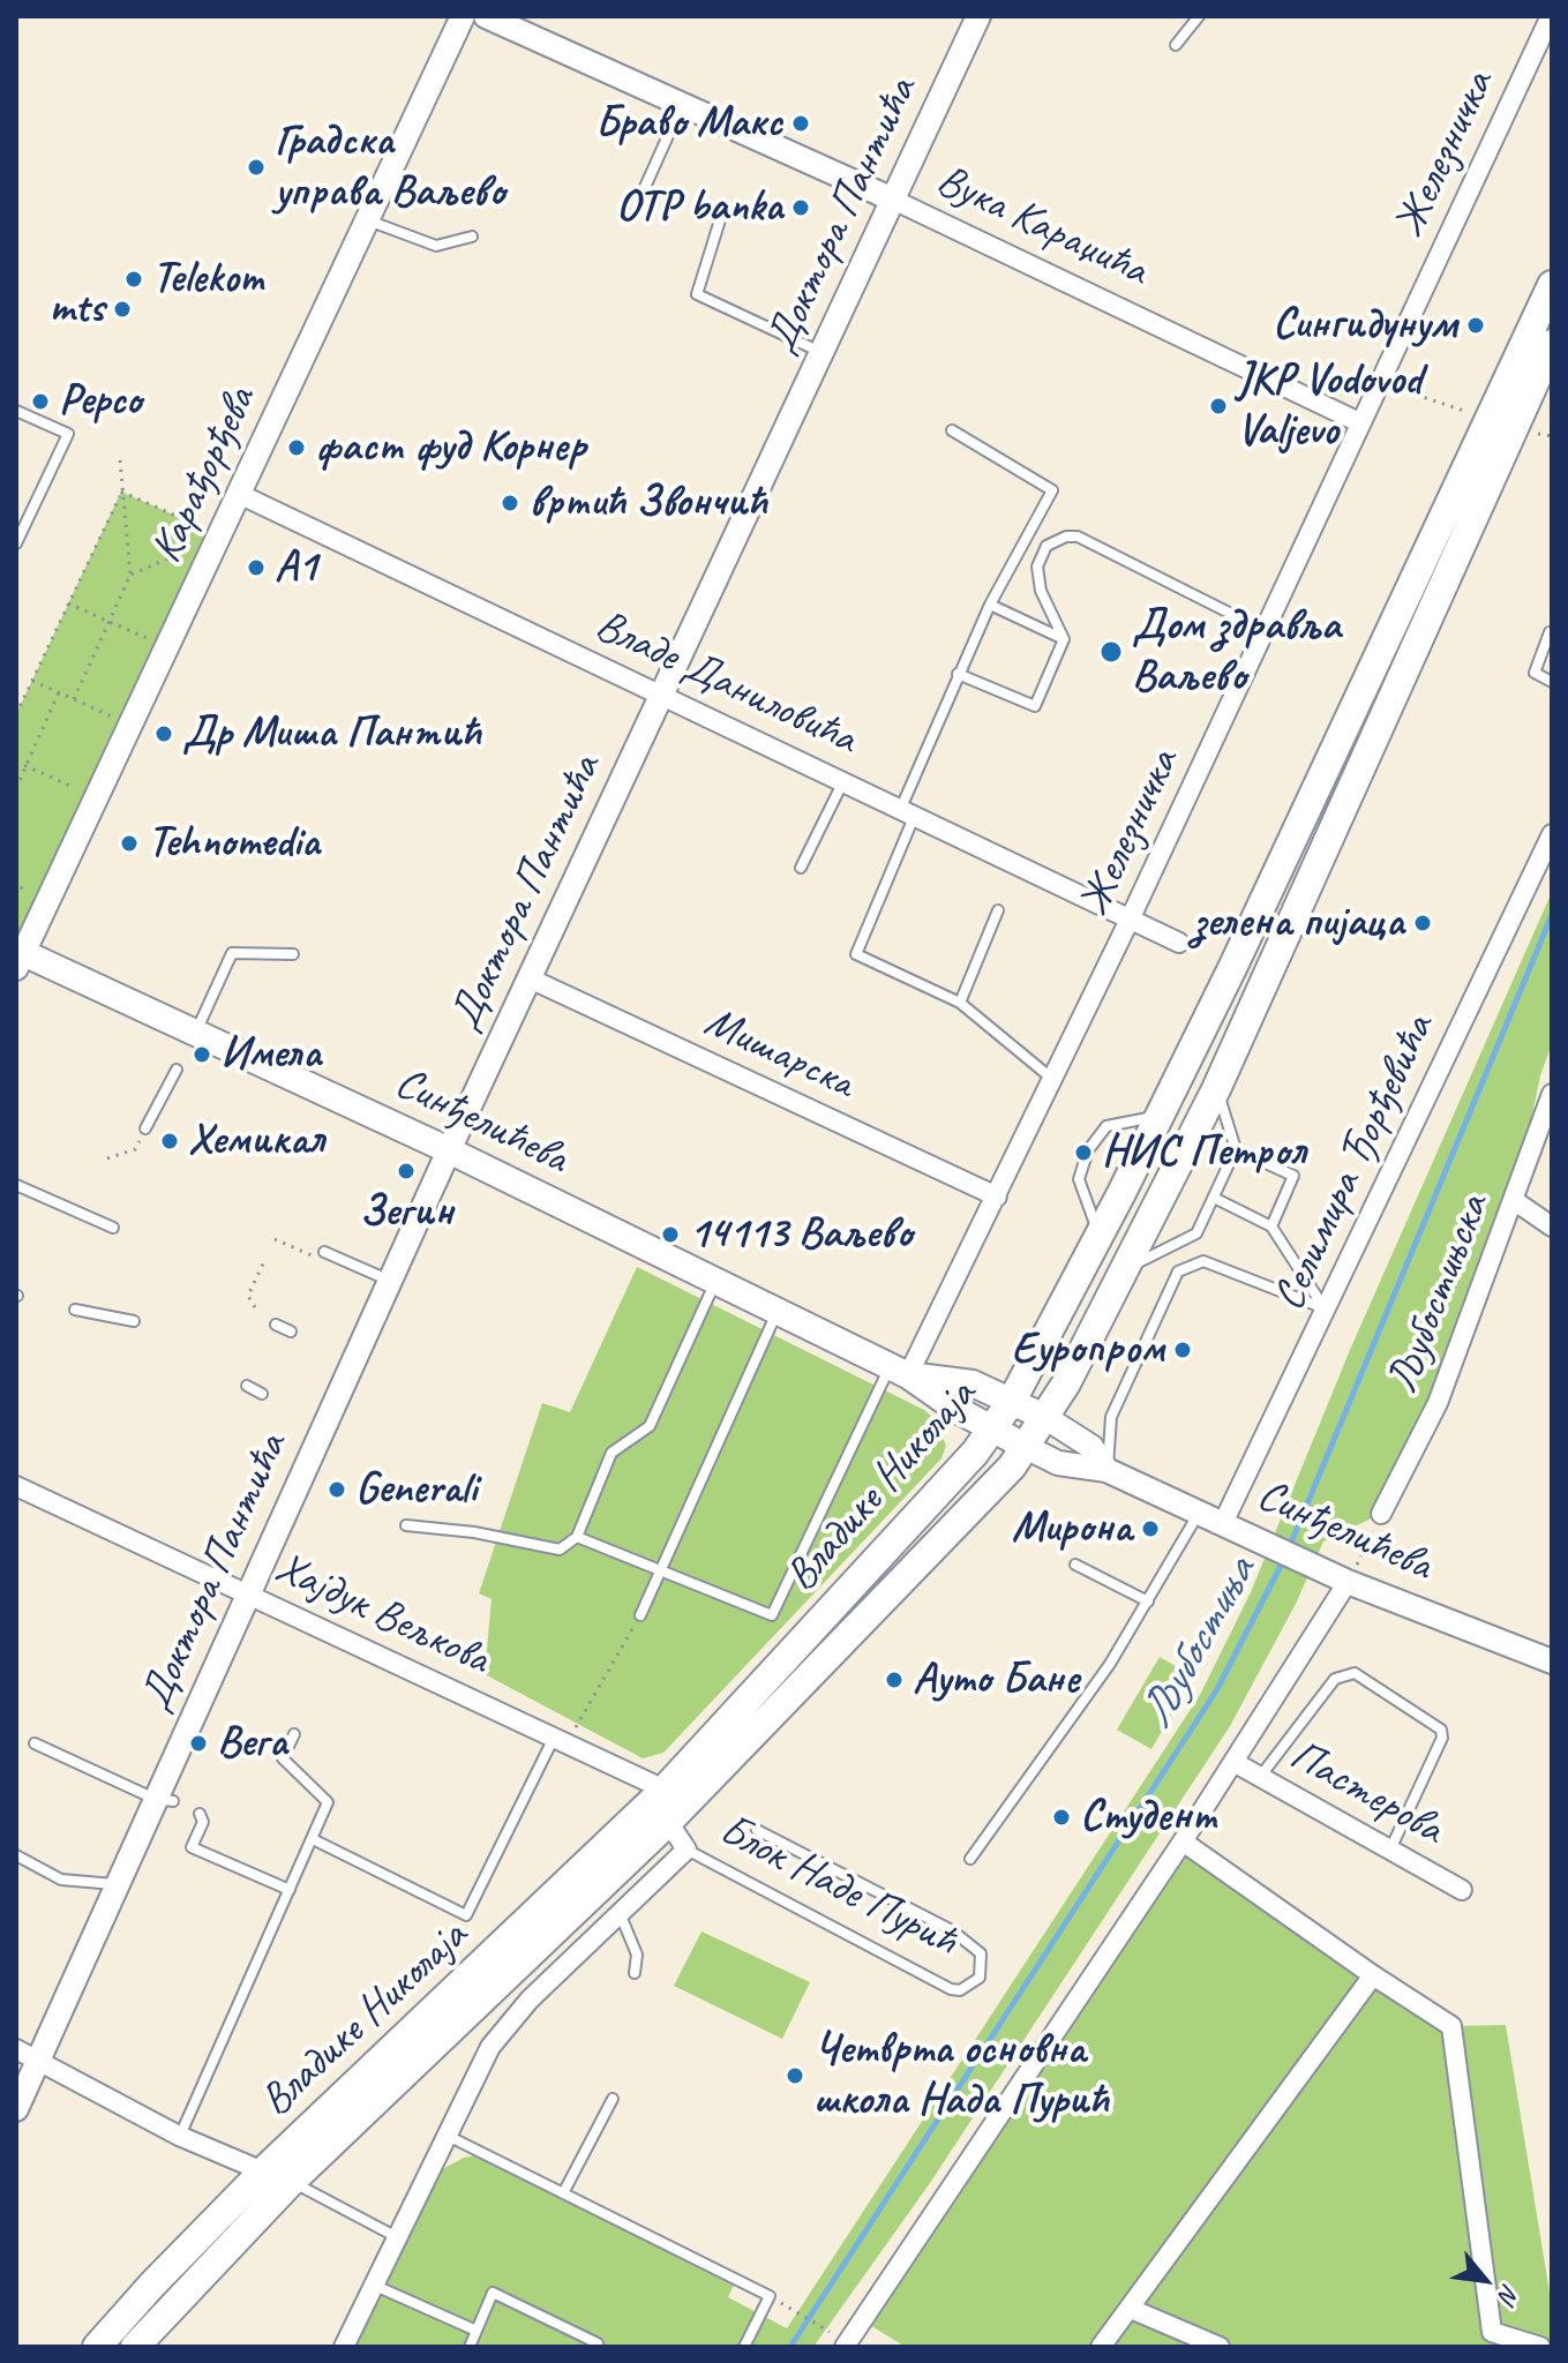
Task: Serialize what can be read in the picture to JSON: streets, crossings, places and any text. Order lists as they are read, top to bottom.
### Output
{
  "streets": {
    "main road": ["Синђелићева", "Владике Николаја"],
    "street": [
      "Железничка",
      "Доктора Пантића",
      "Вука Караџића",
      "Карађорђева",
      "Владе Даниловића",
      "Мишарска",
      "Селимира Ђорђевића",
      "Љубостињска",
      "Хајдук Вељкова",
      "Пастерова",
      "Блок Наде Пурић"
    ]
  },
  "crossings": [
    ["Железничка", "Вука Караџића"],
    ["Железничка", "Владе Даниловића"],
    ["Железничка", "Мишарска"],
    ["Железничка", "Синђелићева"],
    ["Доктора Пантића", "Вука Караџића"],
    ["Доктора Пантића", "Владе Даниловића"],
    ["Доктора Пантића", "Мишарска"],
    ["Доктора Пантића", "Синђелићева"],
    ["Доктора Пантића", "Хајдук Вељкова"],
    ["Карађорђева", "Владе Даниловића"],
    ["Карађорђева", "Синђелићева"],
    ["Синђелићева", "Селимира Ђорђевића"],
    ["Синђелићева", "Владике Николаја"],
    ["Синђелићева", "Пастерова"],
    ["Владике Николаја", "Хајдук Вељкова"],
    ["Владике Николаја", "Блок Наде Пурић"]
  ],
  "water": ["Љубостиња"],
  "places": [
    "Браво Макс",
    "Градска управа Ваљево",
    "OTP banka",
    "Telekom",
    "mts",
    "Сингидунум",
    "Pepco",
    "JKP Vodovod Valjevo",
    "фаст фуд Корнер",
    "вртић Звончић",
    "A1",
    "Дом здравља Ваљево",
    "Др Миша Пантић",
    "Tehnomedia",
    "зелена пијаца",
    "Имела",
    "Хемикал",
    "НИС Петрол",
    "Зегин",
    "14113 Ваљево",
    "Еуропром",
    "Generali",
    "Мирона",
    "Ауто Бане",
    "Вега",
    "Студент",
    "Четврта основна школа Нада Пурић"
  ],
  "north": "bottom right"
}
